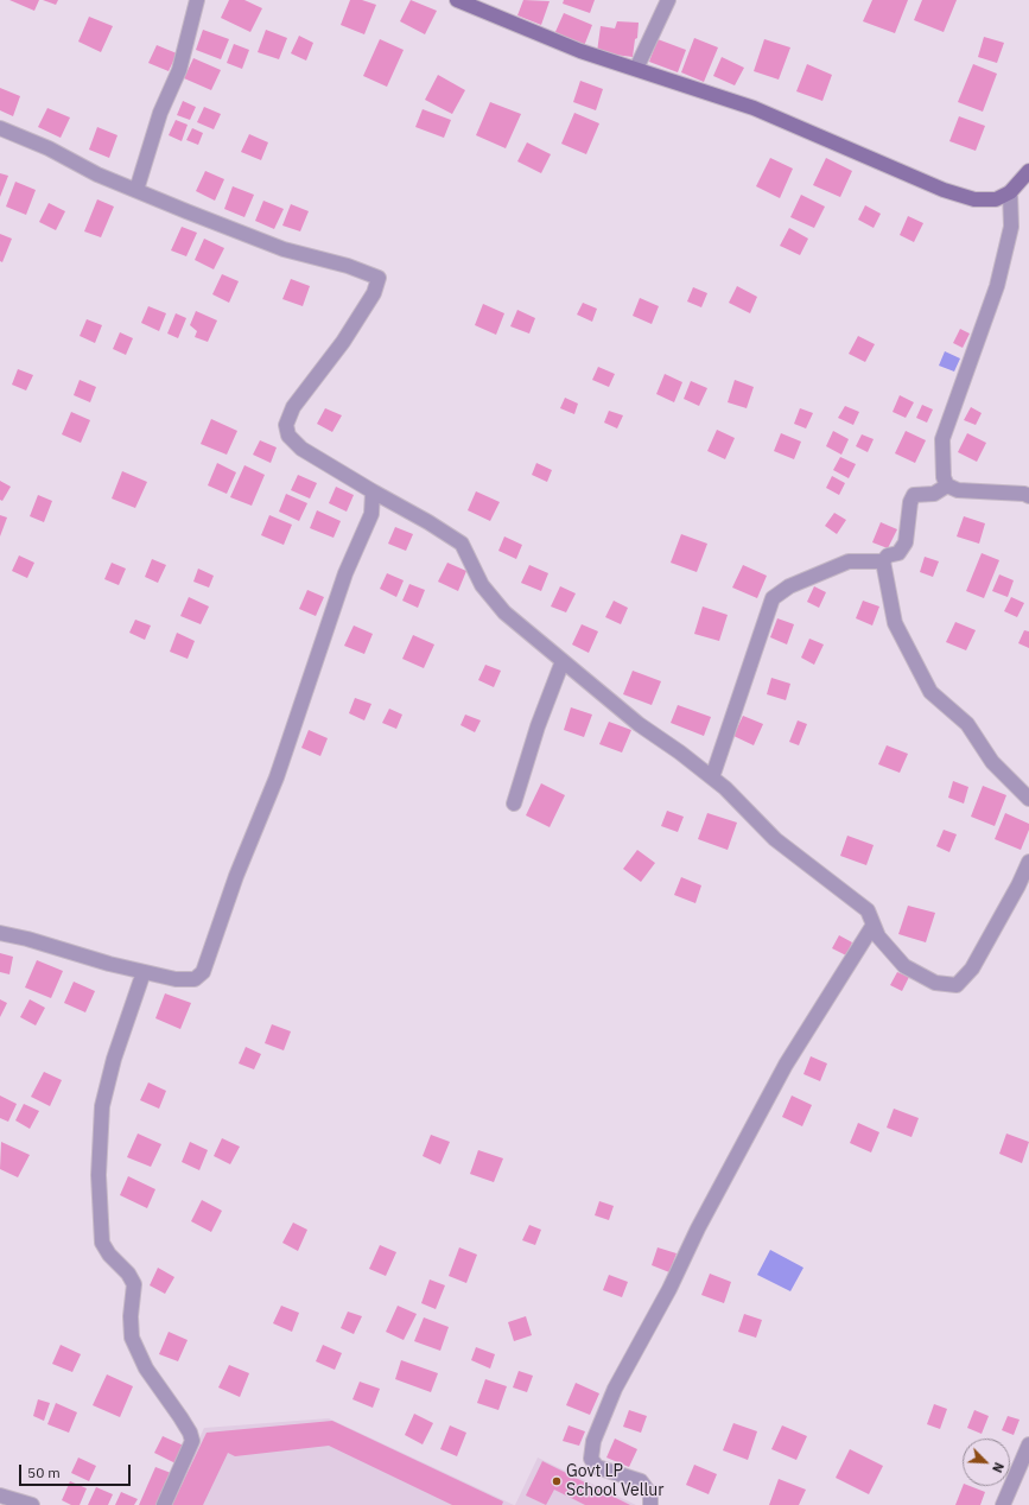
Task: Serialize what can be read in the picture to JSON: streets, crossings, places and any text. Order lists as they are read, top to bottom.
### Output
{
  "places": ["Govt LP School Vellur"],
  "scale_bar": "50 m",
  "north": "bottom right"
}
